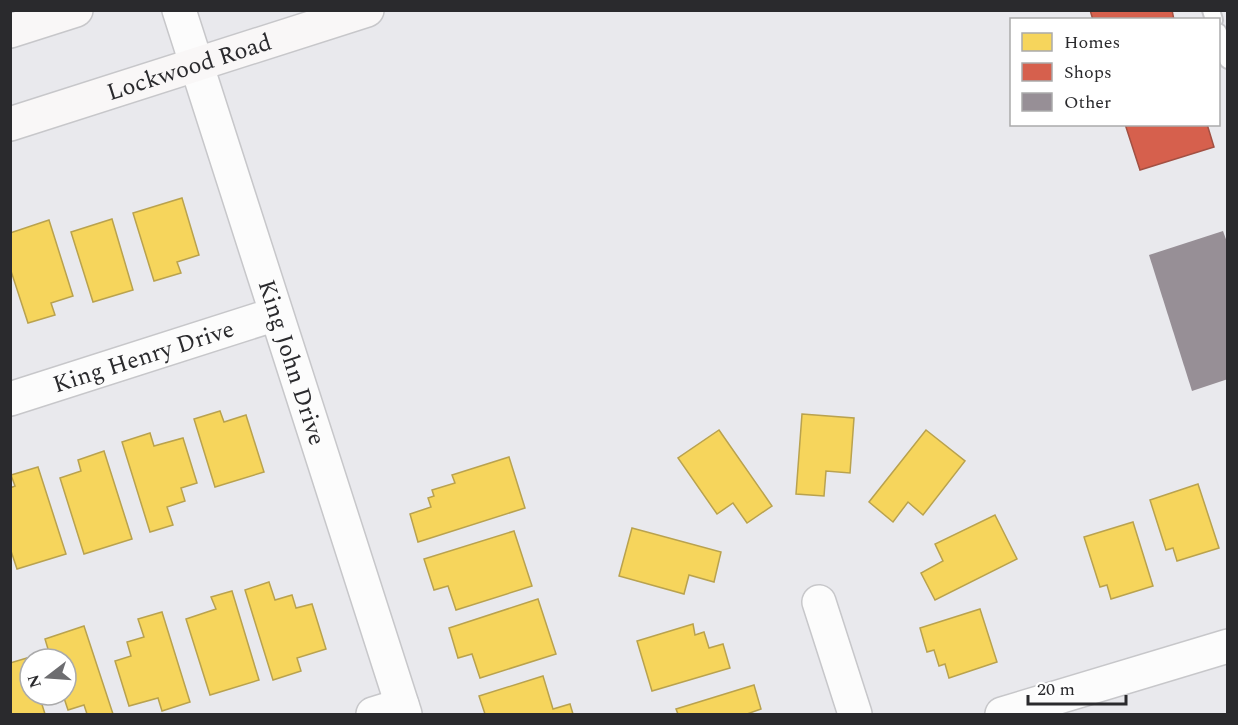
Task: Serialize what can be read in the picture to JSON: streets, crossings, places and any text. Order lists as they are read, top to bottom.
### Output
{
  "streets": {
    "main road": ["Lockwood Road"],
    "street": ["King Henry Drive", "King John Drive"]
  },
  "crossings": [
    ["Lockwood Road", "King John Drive"],
    ["King Henry Drive", "King John Drive"]
  ],
  "legend": ["Homes", "Shops", "Other"],
  "scale_bar": "20 m",
  "north": "left"
}
